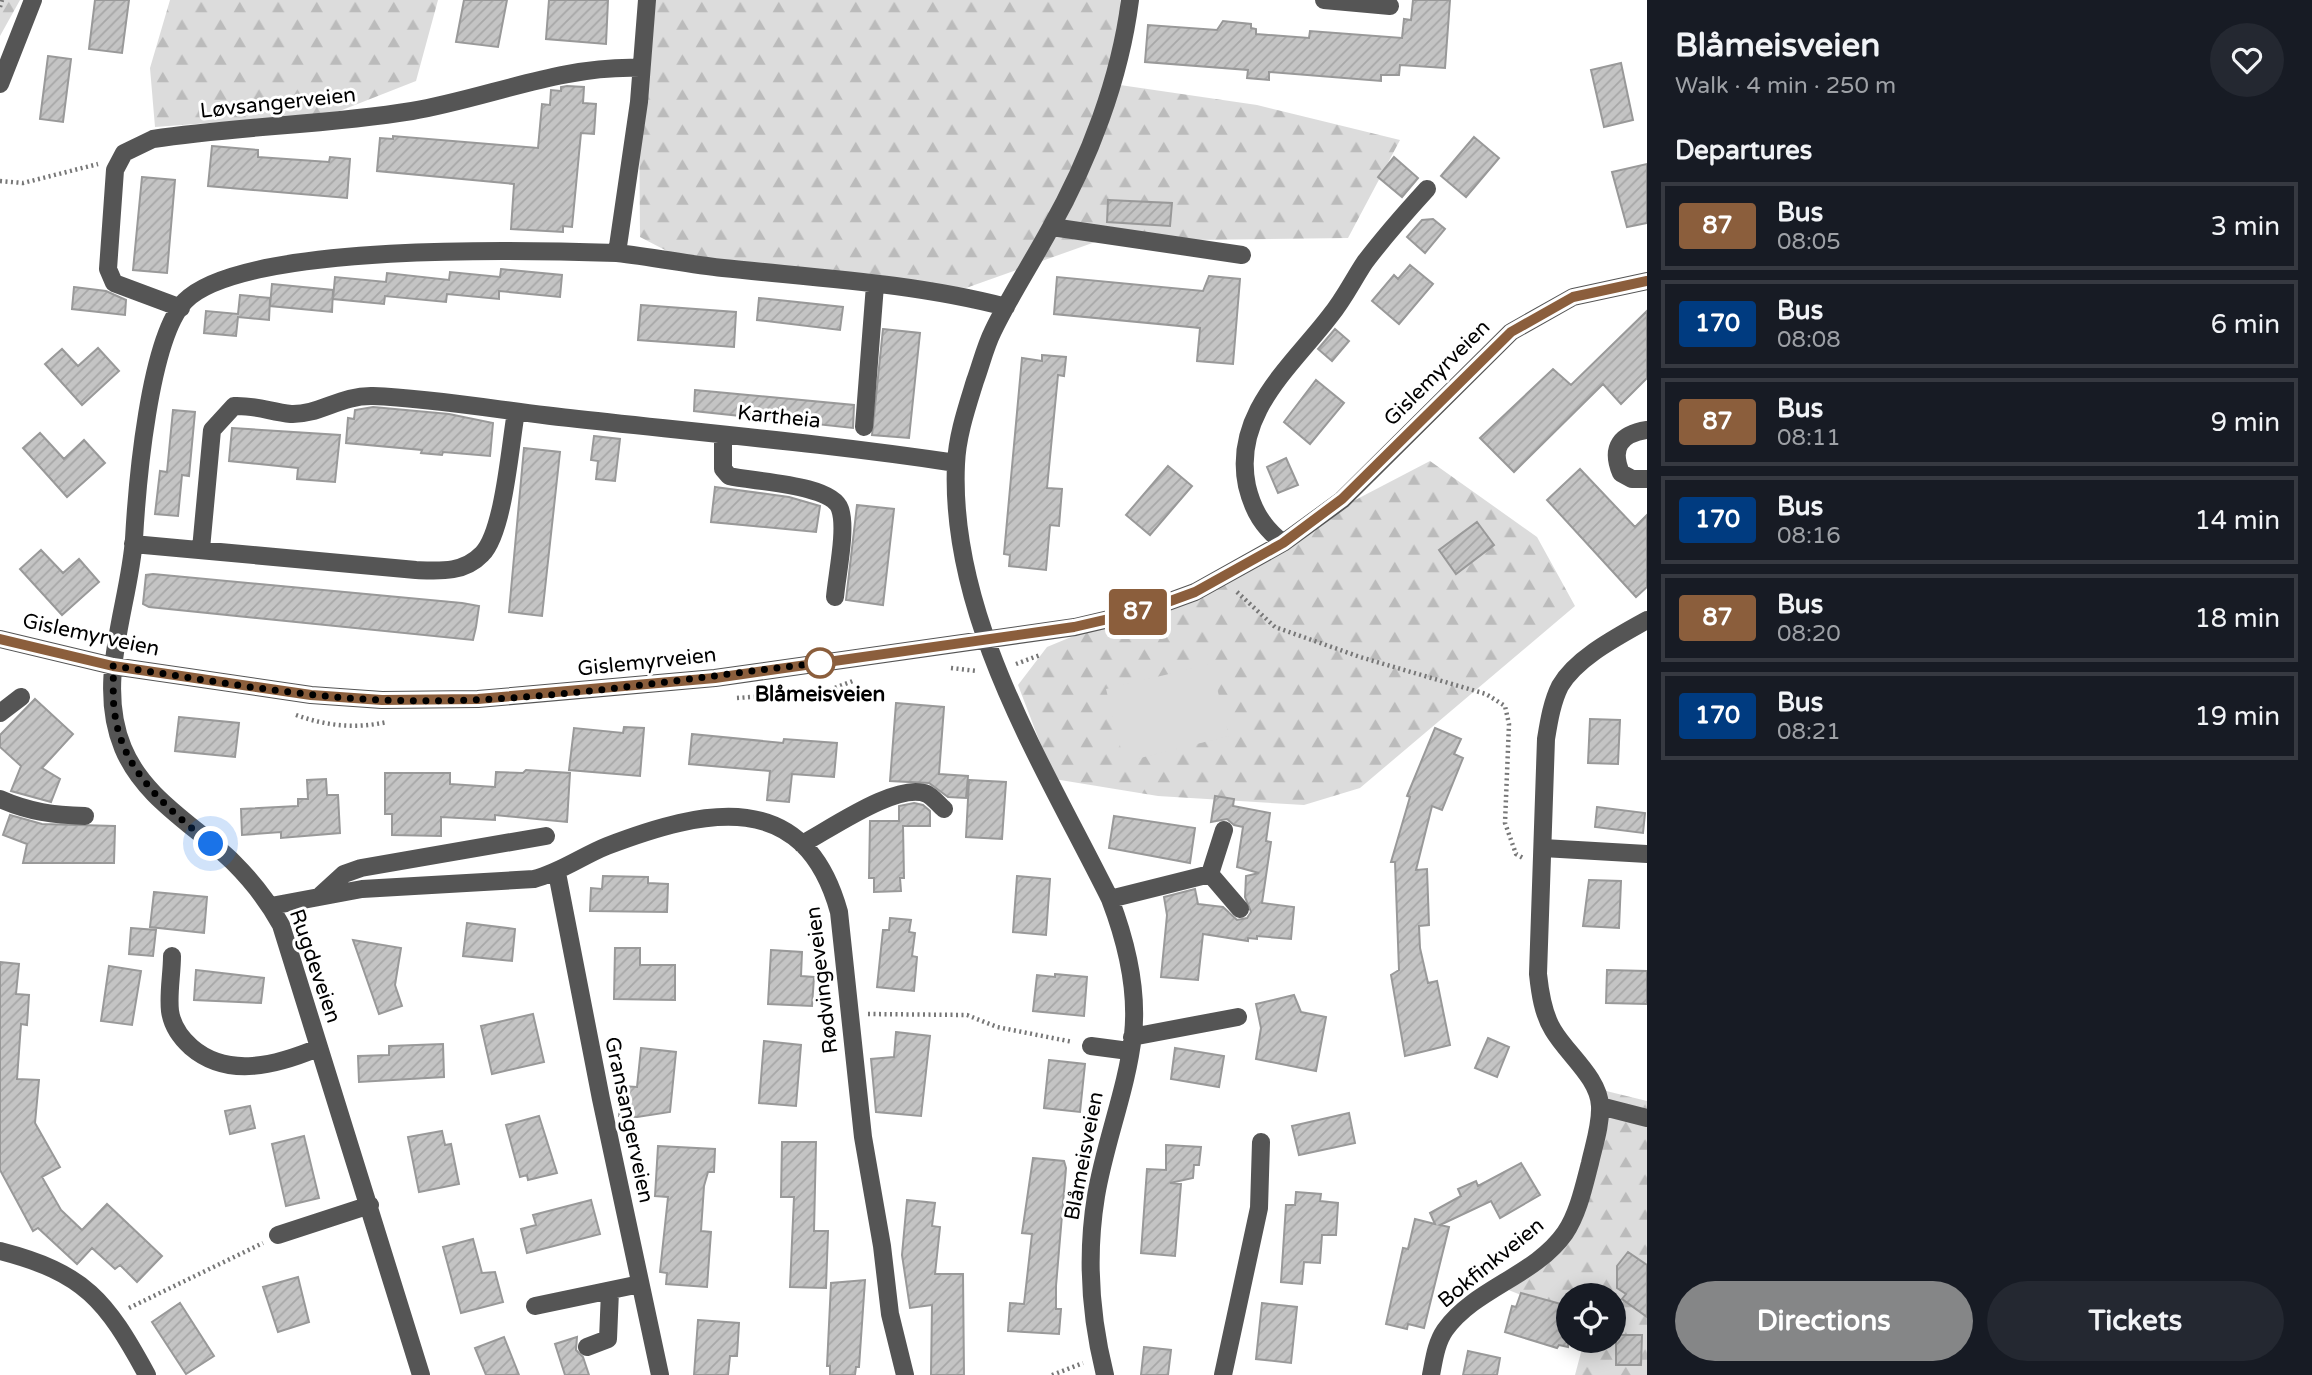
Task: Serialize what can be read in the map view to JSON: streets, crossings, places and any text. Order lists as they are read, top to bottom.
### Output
{
  "streets": {
    "street": [
      "Løvsangerveien",
      "Gislemyrveien",
      "Kartheia",
      "Rugdeveien",
      "Rødvingeveien",
      "Gransangerveien",
      "Blåmeisveien",
      "Bokfinkveien"
    ]
  },
  "crossings": [
    ["Gislemyrveien", "Rugdeveien"],
    ["Gislemyrveien", "Blåmeisveien"],
    ["Rugdeveien", "Rødvingeveien"],
    ["Rødvingeveien", "Gransangerveien"]
  ],
  "places": ["Blåmeisveien"],
  "lines": ["bus line 87"],
  "page": {
    "on_map": "87",
    "heading": [
      ["Blåmeisveien", "Walk · 4 min · 250 m"],
      "Departures"
    ],
    "list": [
      {
        "mark": "87",
        "name": "Bus",
        "note": "08:05",
        "value": "3 min"
      },
      {
        "mark": "170",
        "name": "Bus",
        "note": "08:08",
        "value": "6 min"
      },
      {
        "mark": "87",
        "name": "Bus",
        "note": "08:11",
        "value": "9 min"
      },
      {
        "mark": "170",
        "name": "Bus",
        "note": "08:16",
        "value": "14 min"
      },
      {
        "mark": "87",
        "name": "Bus",
        "note": "08:20",
        "value": "18 min"
      },
      {
        "mark": "170",
        "name": "Bus",
        "note": "08:21",
        "value": "19 min"
      }
    ],
    "buttons": ["Directions", "Tickets"]
  }
}
